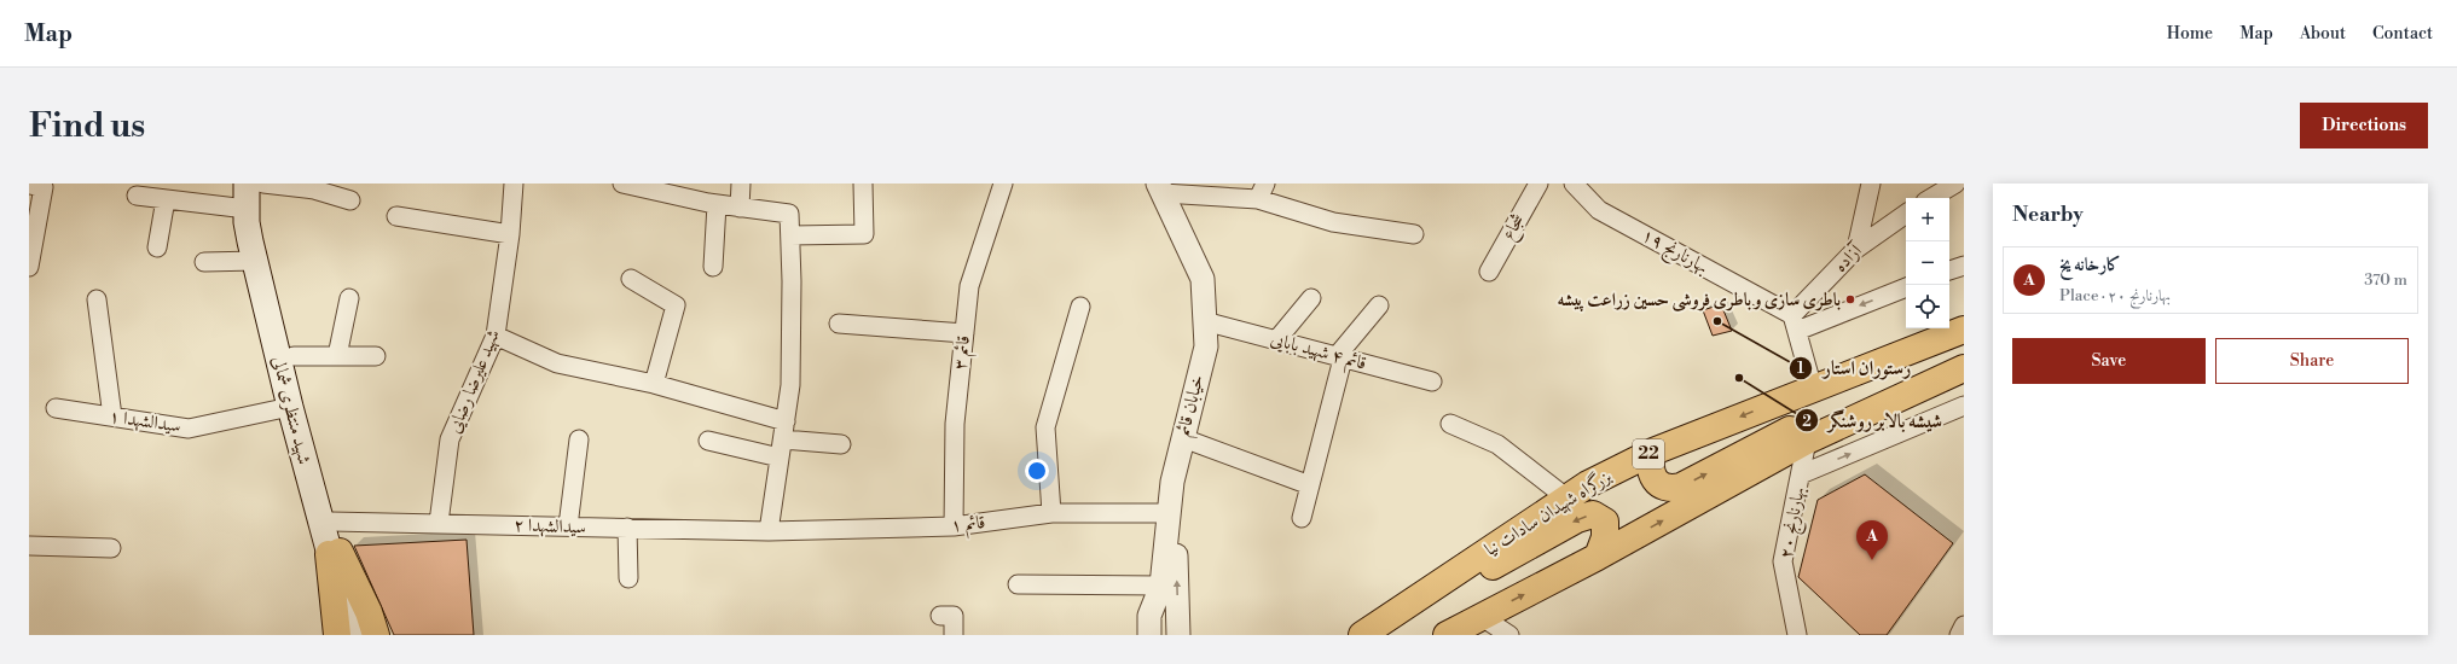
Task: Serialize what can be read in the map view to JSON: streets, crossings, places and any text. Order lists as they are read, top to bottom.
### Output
{
  "streets": {
    "highway": ["22", "بزرگراه شهیدان سادات نیا"],
    "main road": ["شهید منتظری شمالی"],
    "street": [
      "شجاع",
      "بهارنارنج ۱۹",
      "آزاده",
      "قائم ۴ شهید بابایی",
      "قائم ۳",
      "شهید علیرضا رضایی",
      "خیابان قائم",
      "سیدالشهدا ۱",
      "بهارنارنج ۲۰",
      "قائم ۱",
      "سیدالشهدا ۲"
    ]
  },
  "crossings": [
    ["بهارنارنج ۱۹", "آزاده"],
    ["قائم ۴ شهید بابایی", "خیابان قائم"],
    ["قائم ۳", "قائم ۱"],
    ["شهید علیرضا رضایی", "سیدالشهدا ۲"],
    ["خیابان قائم", "قائم ۱"],
    ["شهید منتظری شمالی", "سیدالشهدا ۱"],
    ["شهید منتظری شمالی", "سیدالشهدا ۲"],
    ["قائم ۱", "سیدالشهدا ۲"]
  ],
  "places": ["باطری سازی و باطری فروشی حسین زراعت پیشه", "رستوران استار", "شیشه بالابر روشنگر"],
  "page": {
    "header": "Map",
    "nav": [
      "Home",
      "Map",
      "About",
      "Contact"
    ],
    "buttons": [
      "Directions",
      ["Save", "Share"]
    ],
    "title": "Find us",
    "heading": "Nearby",
    "map_buttons": ["+", "−"],
    "list": [
      {
        "mark": "A",
        "name": "کارخانه یخ",
        "note": "Place · بهارنارنج ۲۰",
        "value": "370 m"
      }
    ],
    "pins": "A"
  }
}
